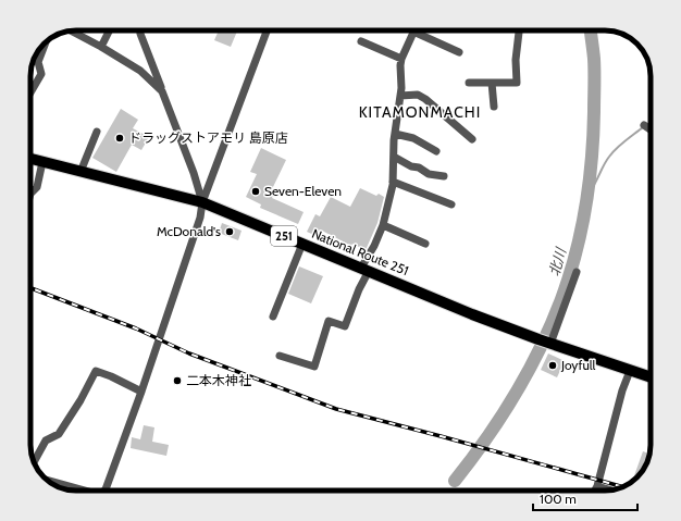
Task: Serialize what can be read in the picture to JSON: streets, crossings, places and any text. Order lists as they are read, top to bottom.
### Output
{
  "streets": {
    "highway": ["251", "National Route 251"]
  },
  "districts": ["KITAMONMACHI"],
  "water": ["北川"],
  "places": [
    "ドラッグストアモリ 島原店",
    "Seven-Eleven",
    "McDonald's",
    "Joyfull",
    "二本木神社"
  ],
  "scale_bar": "100 m"
}
